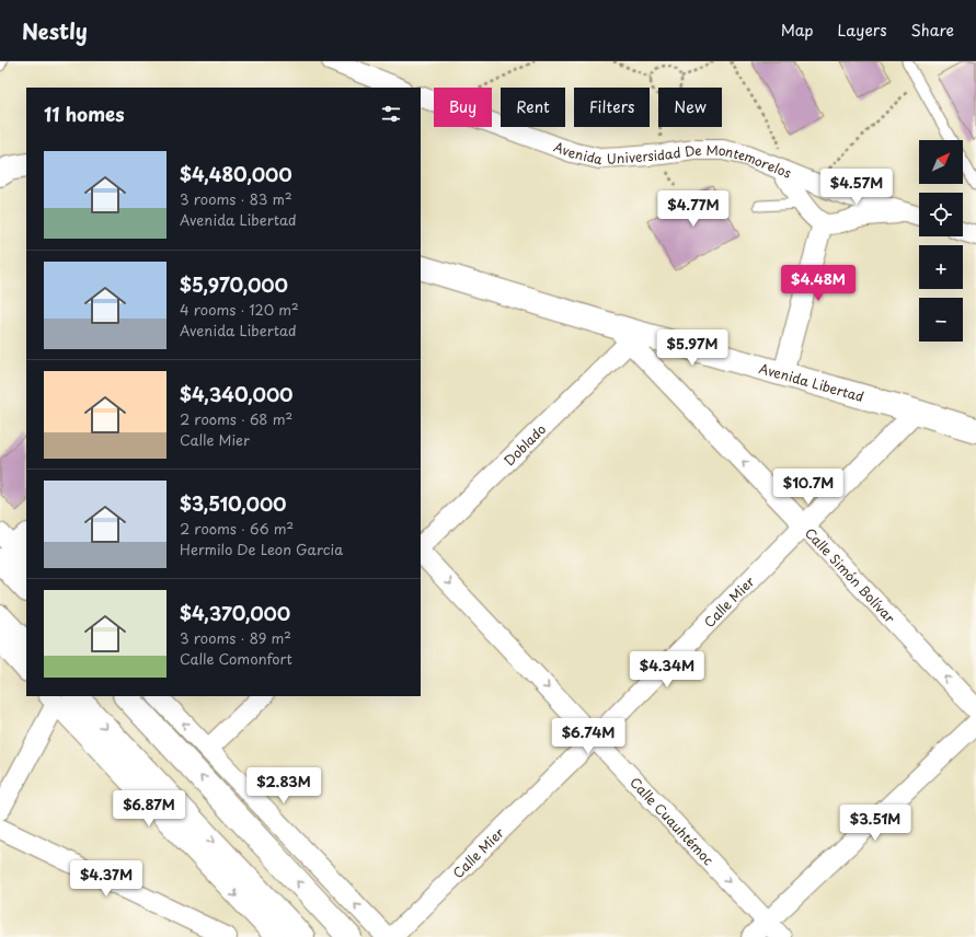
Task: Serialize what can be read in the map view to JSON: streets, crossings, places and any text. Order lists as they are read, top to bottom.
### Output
{
  "streets": {
    "main road": ["Avenida Libertad"],
    "street": [
      "Avenida Universidad De Montemorelos",
      "Doblado",
      "Calle Simón Bolívar",
      "Calle Mier",
      "Calle Cuauhtémoc"
    ]
  },
  "crossings": [
    ["Avenida Libertad", "Doblado"],
    ["Avenida Libertad", "Calle Simón Bolívar"],
    ["Avenida Libertad", "Calle Mier"],
    ["Doblado", "Calle Simón Bolívar"],
    ["Calle Simón Bolívar", "Calle Mier"],
    ["Calle Mier", "Calle Cuauhtémoc"]
  ],
  "one_way": ["Calle Simón Bolívar", "Calle Cuauhtémoc"],
  "north": "top right",
  "page": {
    "header": "Nestly",
    "nav": ["Map", "Layers", "Share"],
    "chip": [
      "Buy",
      "Rent",
      "Filters",
      "New"
    ],
    "heading": "11 homes",
    "map_buttons": ["+", "−"],
    "list": [
      {
        "name": "$4,480,000",
        "note": "3 rooms · 83 m² · Avenida Libertad"
      },
      {
        "name": "$5,970,000",
        "note": "4 rooms · 120 m² · Avenida Libertad"
      },
      {
        "name": "$4,340,000",
        "note": "2 rooms · 68 m² · Calle Mier"
      },
      {
        "name": "$3,510,000",
        "note": "2 rooms · 66 m² · Hermilo De Leon Garcia"
      },
      {
        "name": "$4,370,000",
        "note": "3 rooms · 89 m² · Calle Comonfort"
      }
    ],
    "price": [
      "$4.57M",
      "$4.77M",
      "$4.48M",
      "$5.97M",
      "$10.7M",
      "$4.34M",
      "$6.74M",
      "$2.83M",
      "$6.87M",
      "$3.51M",
      "$4.37M"
    ]
  }
}
